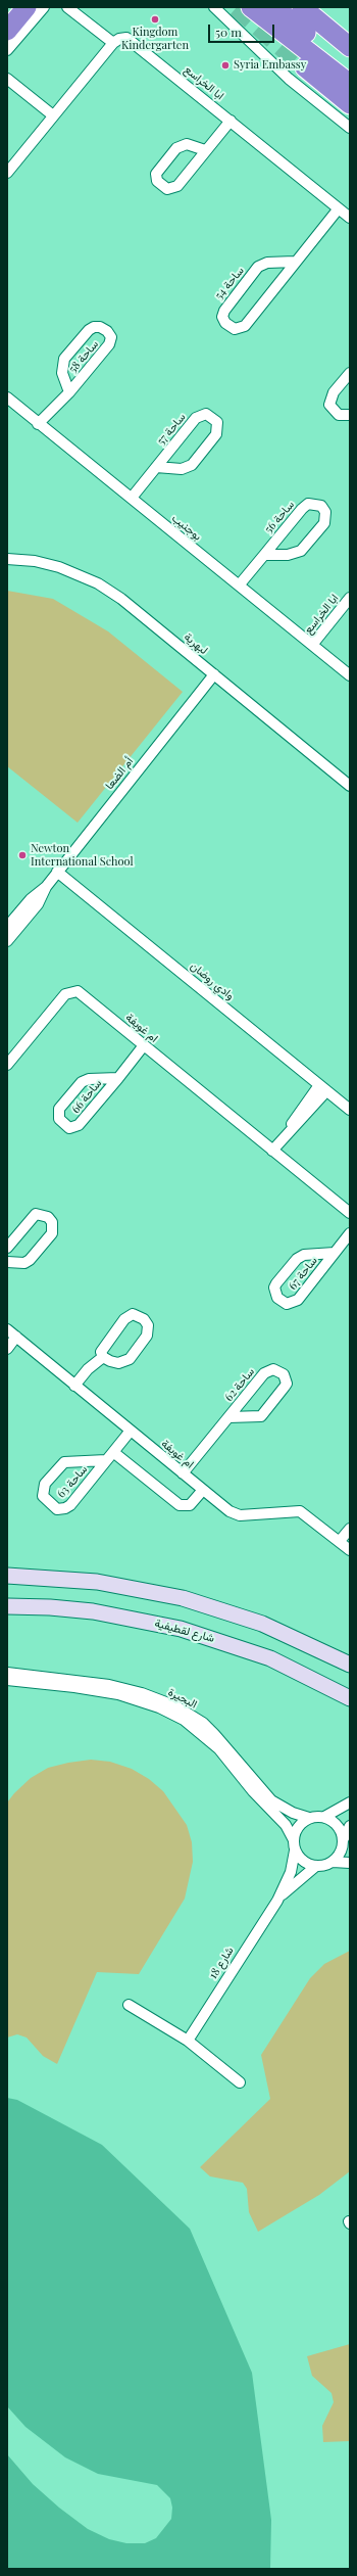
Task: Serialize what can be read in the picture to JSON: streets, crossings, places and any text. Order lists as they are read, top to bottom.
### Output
{
  "streets": {
    "street": [
      "ابا الخراسع",
      "ساحة 54",
      "ساحة 58",
      "ساحة 57",
      "ساحة 56",
      "بوجنيب",
      "لبهرية",
      "أم الضعا",
      "وادي روضان",
      "ام غويفة",
      "ساحة 66",
      "ساحة 67",
      "ساحة 62",
      "ساحة 63",
      "شارع لقطيفية",
      "البحيرة",
      "شارع 18"
    ]
  },
  "crossings": [
    ["ابا الخراسع", "ساحة 54"],
    ["ابا الخراسع", "بوجنيب"],
    ["ساحة 58", "بوجنيب"],
    ["ساحة 57", "بوجنيب"],
    ["ساحة 56", "بوجنيب"],
    ["لبهرية", "أم الضعا"],
    ["أم الضعا", "وادي روضان"],
    ["ام غويفة", "ساحة 66"],
    ["ام غويفة", "ساحة 62"],
    ["ام غويفة", "ساحة 63"],
    ["البحيرة", "شارع 18"]
  ],
  "places": ["Kingdom Kindergarten", "Syria Embassy", "Newton International School"],
  "scale_bar": "50 m"
}
